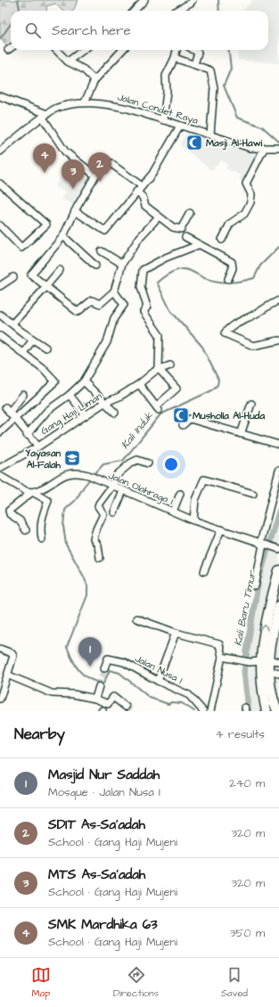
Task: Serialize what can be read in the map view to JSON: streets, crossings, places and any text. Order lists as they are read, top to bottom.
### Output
{
  "streets": {
    "street": [
      "Jalan Condet Raya",
      "Gang Haji Liman",
      "Jalan Olahraga I",
      "Jalan Nusa I"
    ]
  },
  "water": ["Kali Induk", "Kali Baru Timur"],
  "places": {
    "mosque": ["Masji Al-Hawi", "Musholla Al-Huda"],
    "school or university": ["Yayasan Al-Falah"]
  },
  "page": {
    "search": "Search here",
    "pins": [
      "4",
      "2",
      "3",
      "1"
    ],
    "heading": ["Nearby", "4 results"],
    "list": [
      {
        "mark": "1",
        "name": "Masjid Nur Saddah",
        "note": "Mosque · Jalan Nusa I",
        "value": "240 m"
      },
      {
        "mark": "2",
        "name": "SDIT As-Sa'adah",
        "note": "School · Gang Haji Mujeni",
        "value": "320 m"
      },
      {
        "mark": "3",
        "name": "MTS As-Sa'adah",
        "note": "School · Gang Haji Mujeni",
        "value": "320 m"
      },
      {
        "mark": "4",
        "name": "SMK Mardhika 63",
        "note": "School · Gang Haji Mujeni",
        "value": "350 m"
      }
    ],
    "nav": ["Map", "Directions", "Saved"]
  }
}
